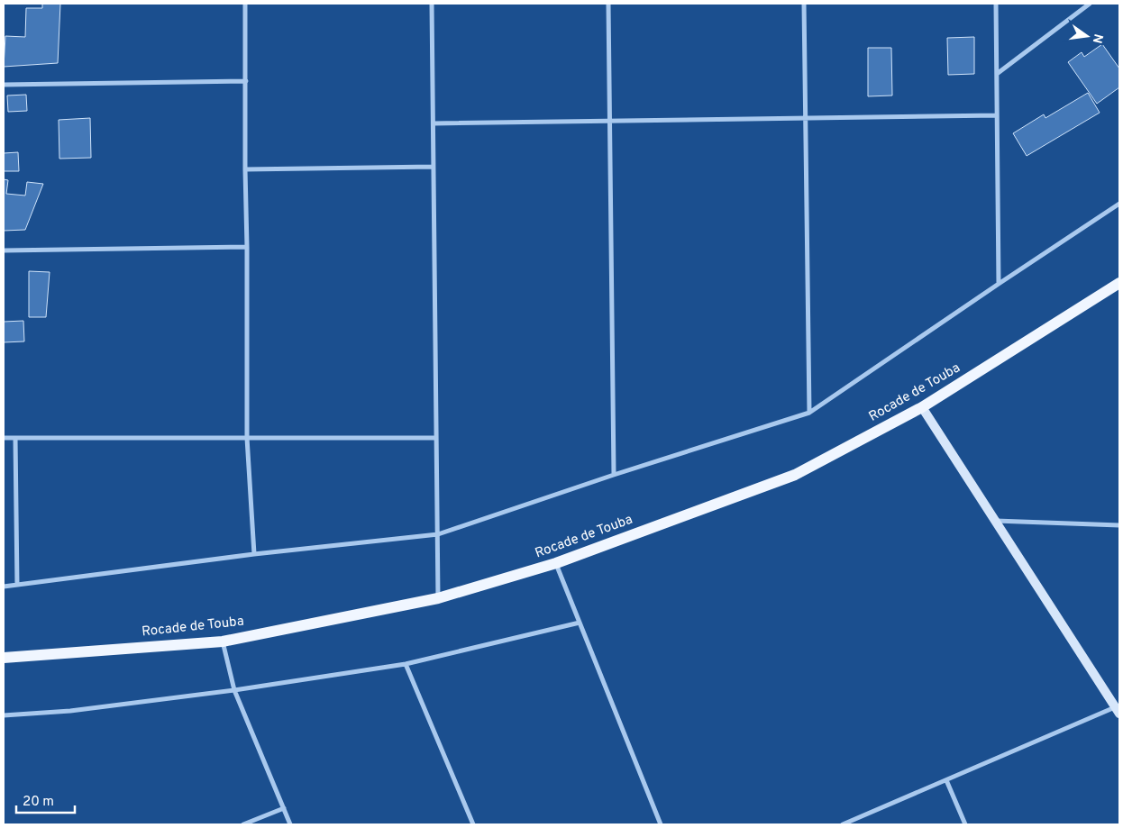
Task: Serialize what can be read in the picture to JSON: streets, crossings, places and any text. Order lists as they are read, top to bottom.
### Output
{
  "streets": {
    "main road": ["Rocade de Touba"]
  },
  "scale_bar": "20 m",
  "north": "right"
}
